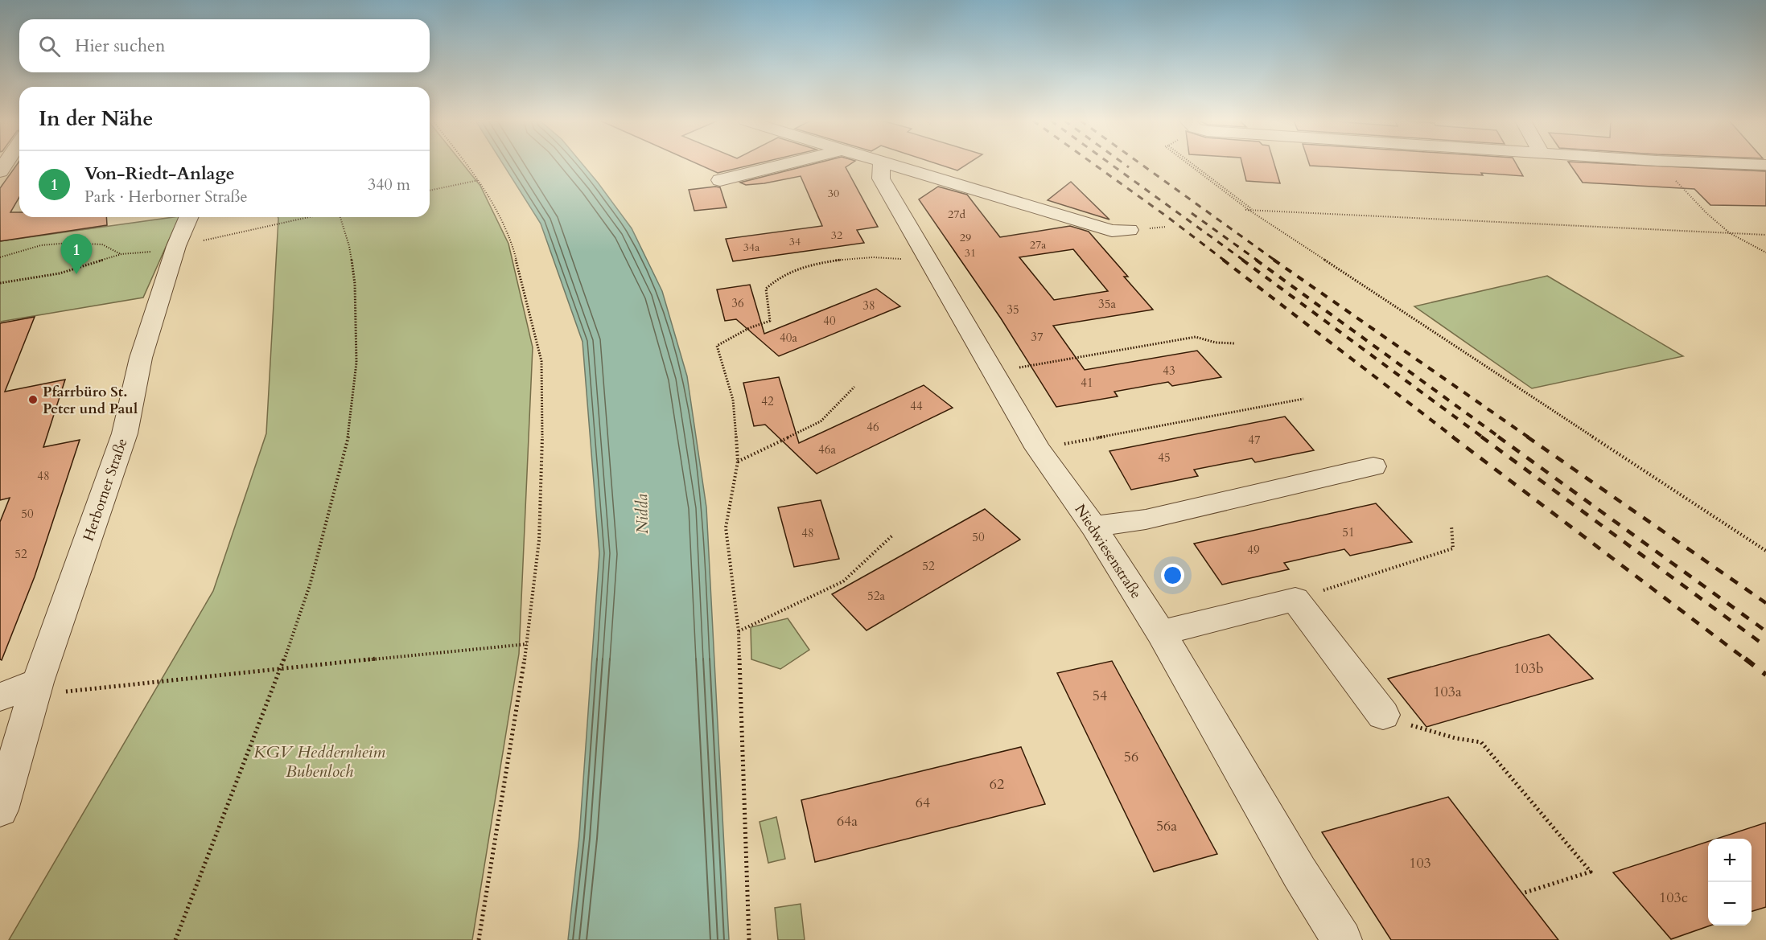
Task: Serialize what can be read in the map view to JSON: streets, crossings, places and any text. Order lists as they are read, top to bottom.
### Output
{
  "streets": {
    "street": ["Herborner Straße", "Niedwiesenstraße"]
  },
  "water": ["Nidda"],
  "parks": ["KGV Heddernheim Bubenloch"],
  "places": ["Pfarrbüro St. Peter und Paul"],
  "house_numbers": [
    "30",
    "27d",
    "32",
    "29",
    "34",
    "27a",
    "34a",
    "31",
    "36",
    "35a",
    "38",
    "35",
    "40",
    "37",
    "40a",
    "43",
    "41",
    "42",
    "44",
    "46",
    "47",
    "46a",
    "45",
    "48",
    "50",
    "51",
    "48",
    "50",
    "49",
    "52",
    "52",
    "52a",
    "103b",
    "103a",
    "54",
    "56",
    "62",
    "64",
    "64a",
    "56a",
    "103",
    "103c"
  ],
  "page": {
    "search": "Hier suchen",
    "heading": "In der Nähe",
    "list": [
      {
        "mark": "1",
        "name": "Von-Riedt-Anlage",
        "note": "Park · Herborner Straße",
        "value": "340 m"
      }
    ],
    "pins": "1",
    "map_buttons": ["+", "−"]
  }
}
